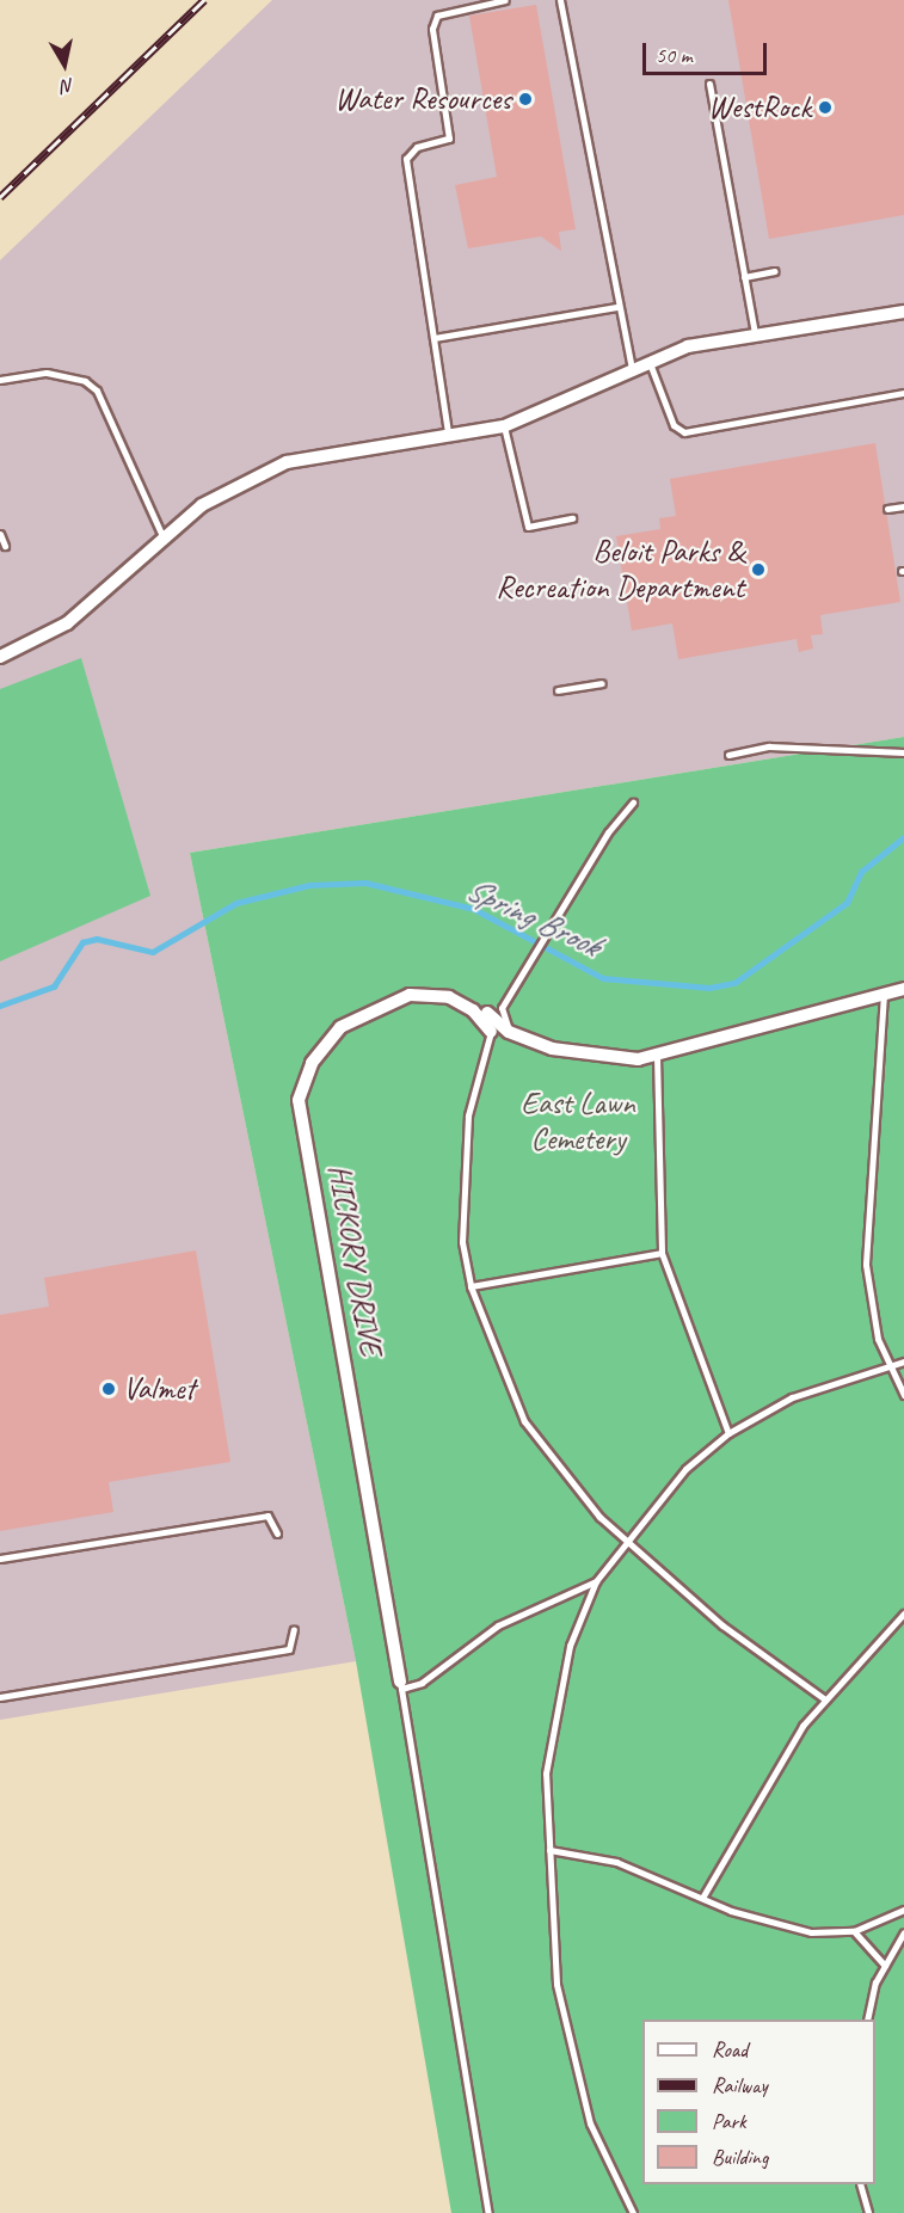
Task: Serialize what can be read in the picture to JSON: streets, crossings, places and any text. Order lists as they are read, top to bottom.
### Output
{
  "streets": {
    "street": ["HICKORY DRIVE"]
  },
  "water": ["Spring Brook"],
  "parks": ["East Lawn Cemetery"],
  "places": [
    "Water Resources",
    "WestRock",
    "Beloit Parks & Recreation Department",
    "Valmet"
  ],
  "legend": [
    "Road",
    "Railway",
    "Park",
    "Building"
  ],
  "scale_bar": "50 m",
  "north": "bottom"
}
